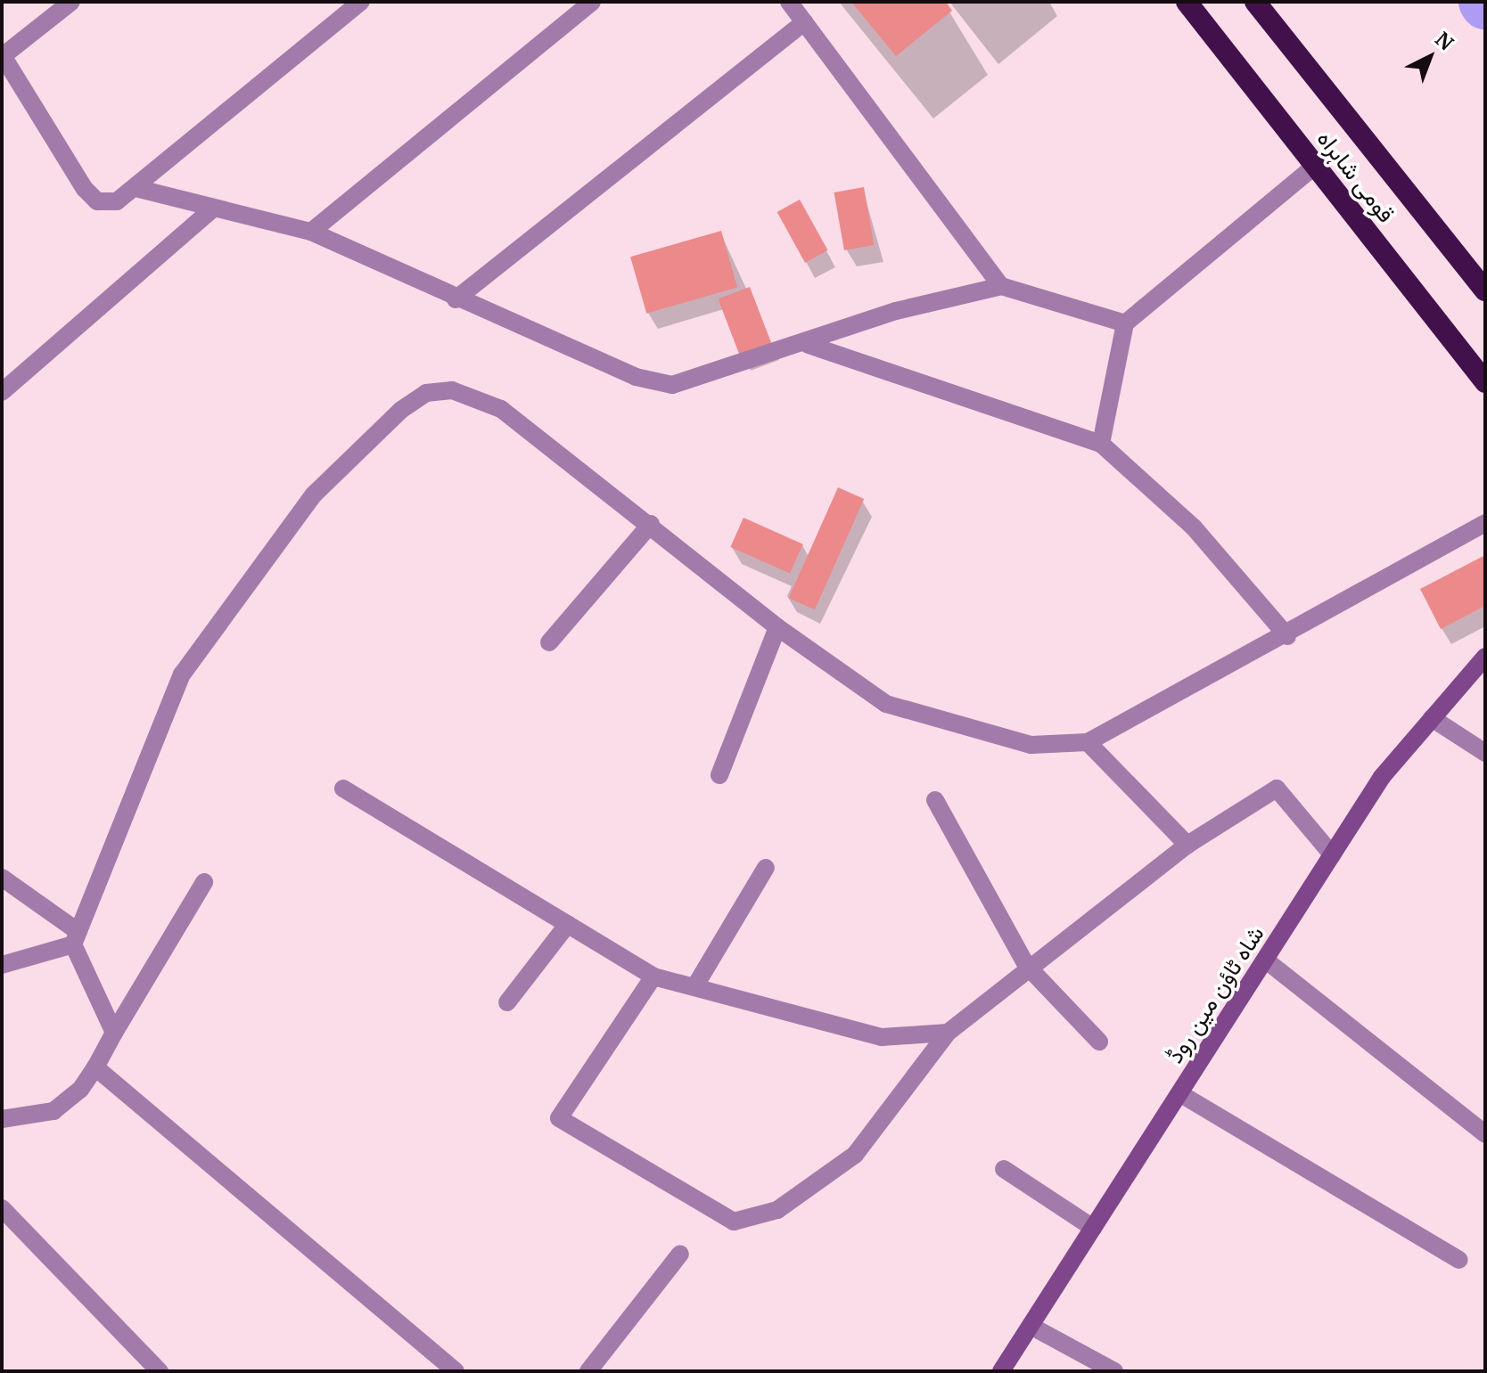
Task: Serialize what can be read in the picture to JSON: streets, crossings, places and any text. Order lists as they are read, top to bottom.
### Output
{
  "streets": {
    "highway": ["قومی شاہراہ"],
    "street": ["شاہ ٹاؤن مین روڈ"]
  },
  "north": "top right"
}
